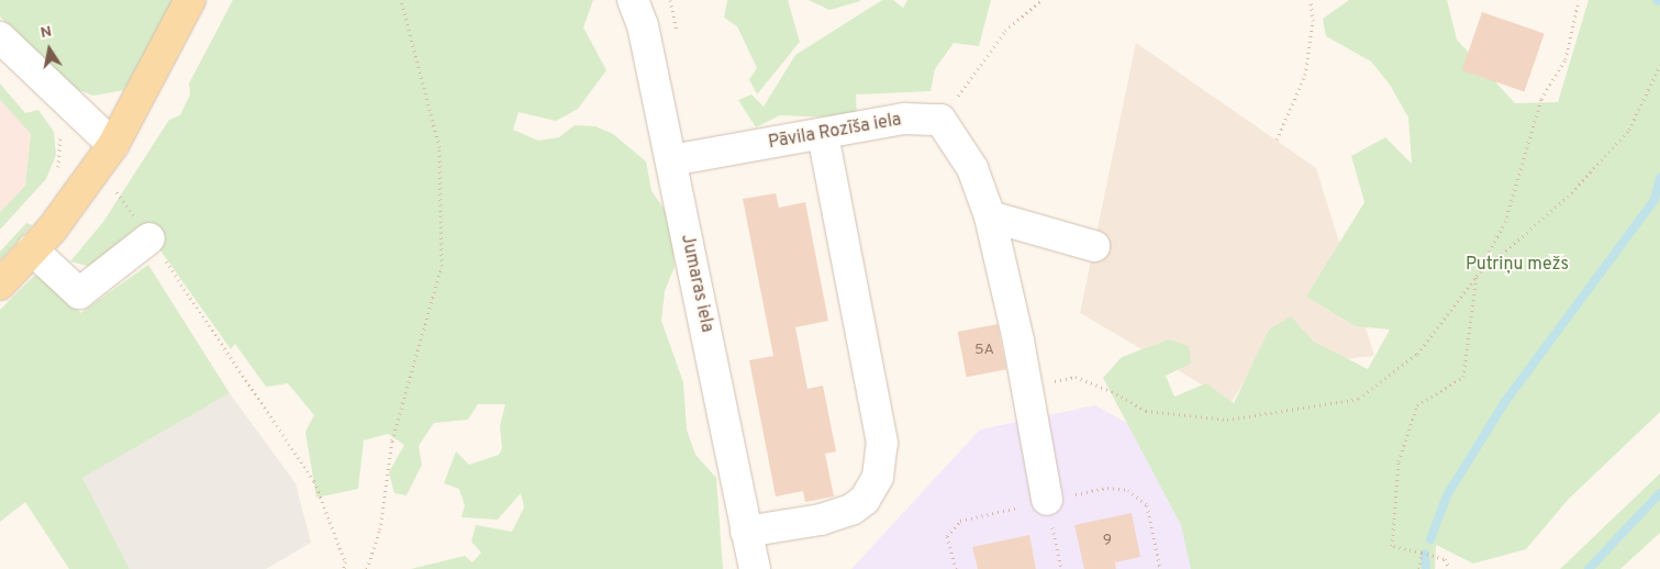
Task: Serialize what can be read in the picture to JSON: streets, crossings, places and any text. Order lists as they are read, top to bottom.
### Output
{
  "streets": {
    "street": ["Pāvila Rozīša iela", "Jumaras iela"]
  },
  "crossings": [
    ["Pāvila Rozīša iela", "Jumaras iela"]
  ],
  "parks": ["Putriņu mežs"],
  "house_numbers": ["5A", "9"],
  "north": "top"
}
